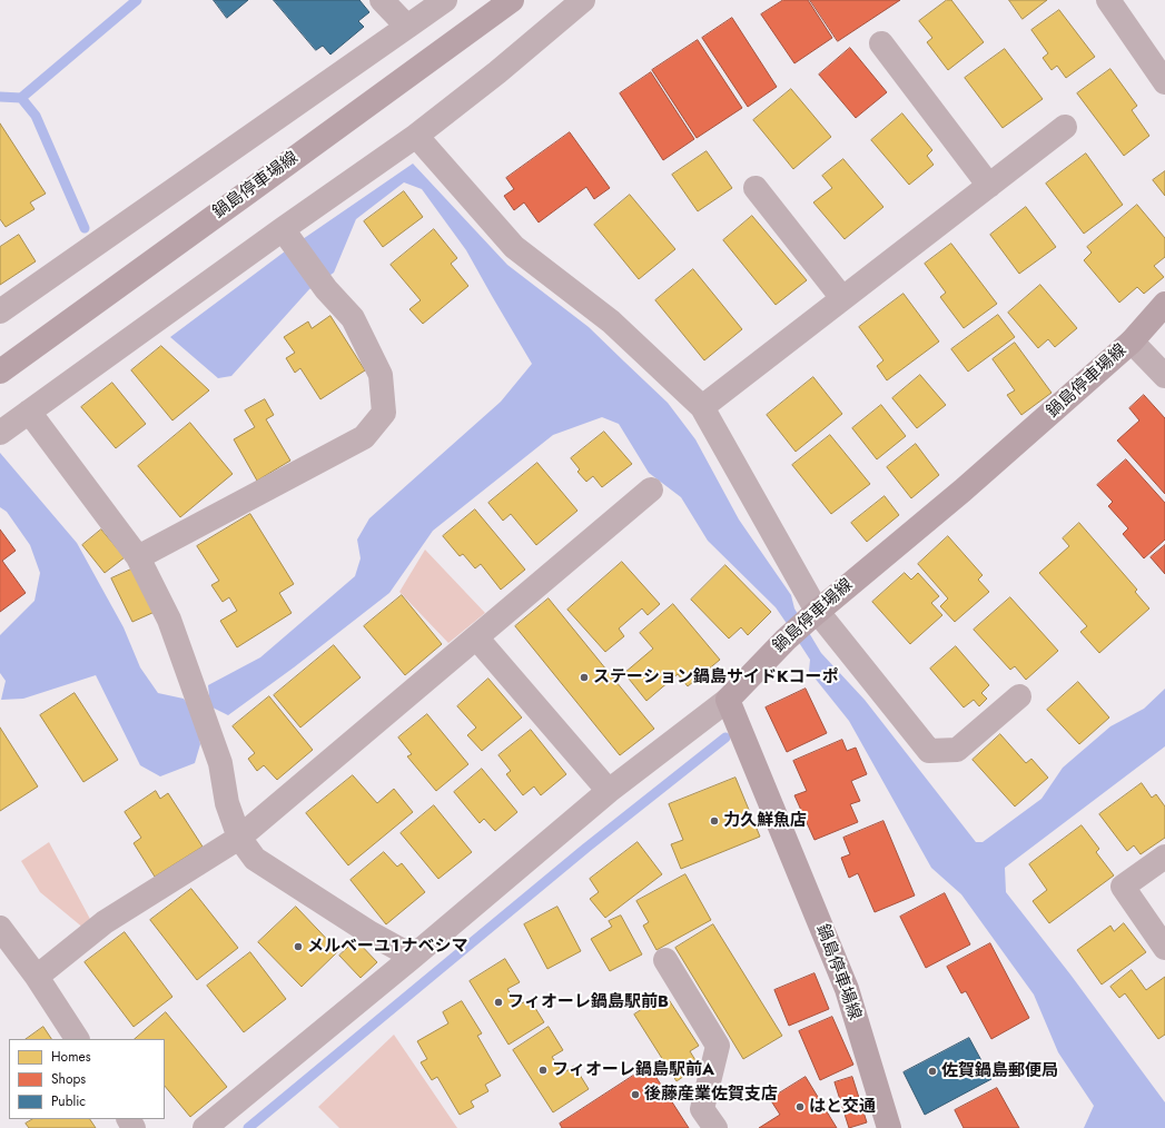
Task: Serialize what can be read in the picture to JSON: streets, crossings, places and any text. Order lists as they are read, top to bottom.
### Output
{
  "streets": {
    "main road": ["鍋島停車場線"]
  },
  "places": [
    "ステーション鍋島サイドKコーポ",
    "力久鮮魚店",
    "メルベーユ１ナベシマ",
    "フィオーレ鍋島駅前B",
    "フィオーレ鍋島駅前A",
    "佐賀鍋島郵便局",
    "後藤産業佐賀支店",
    "はと交通"
  ],
  "legend": ["Homes", "Shops", "Public"]
}
